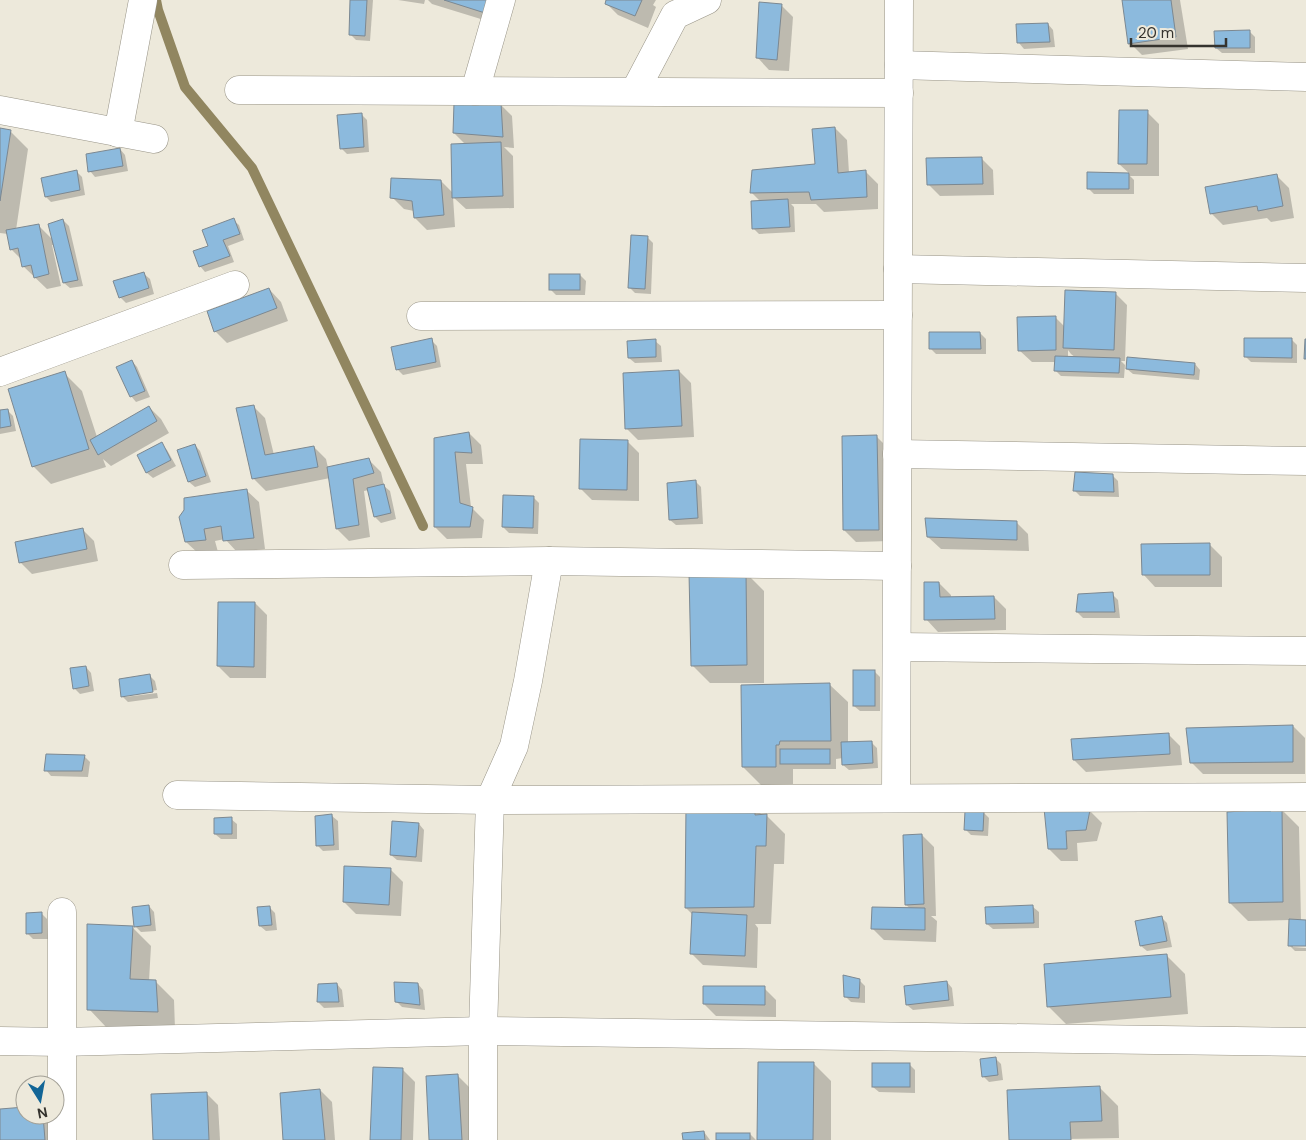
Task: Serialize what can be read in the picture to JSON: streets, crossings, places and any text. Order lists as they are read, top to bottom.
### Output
{
  "scale_bar": "20 m",
  "north": "bottom"
}
